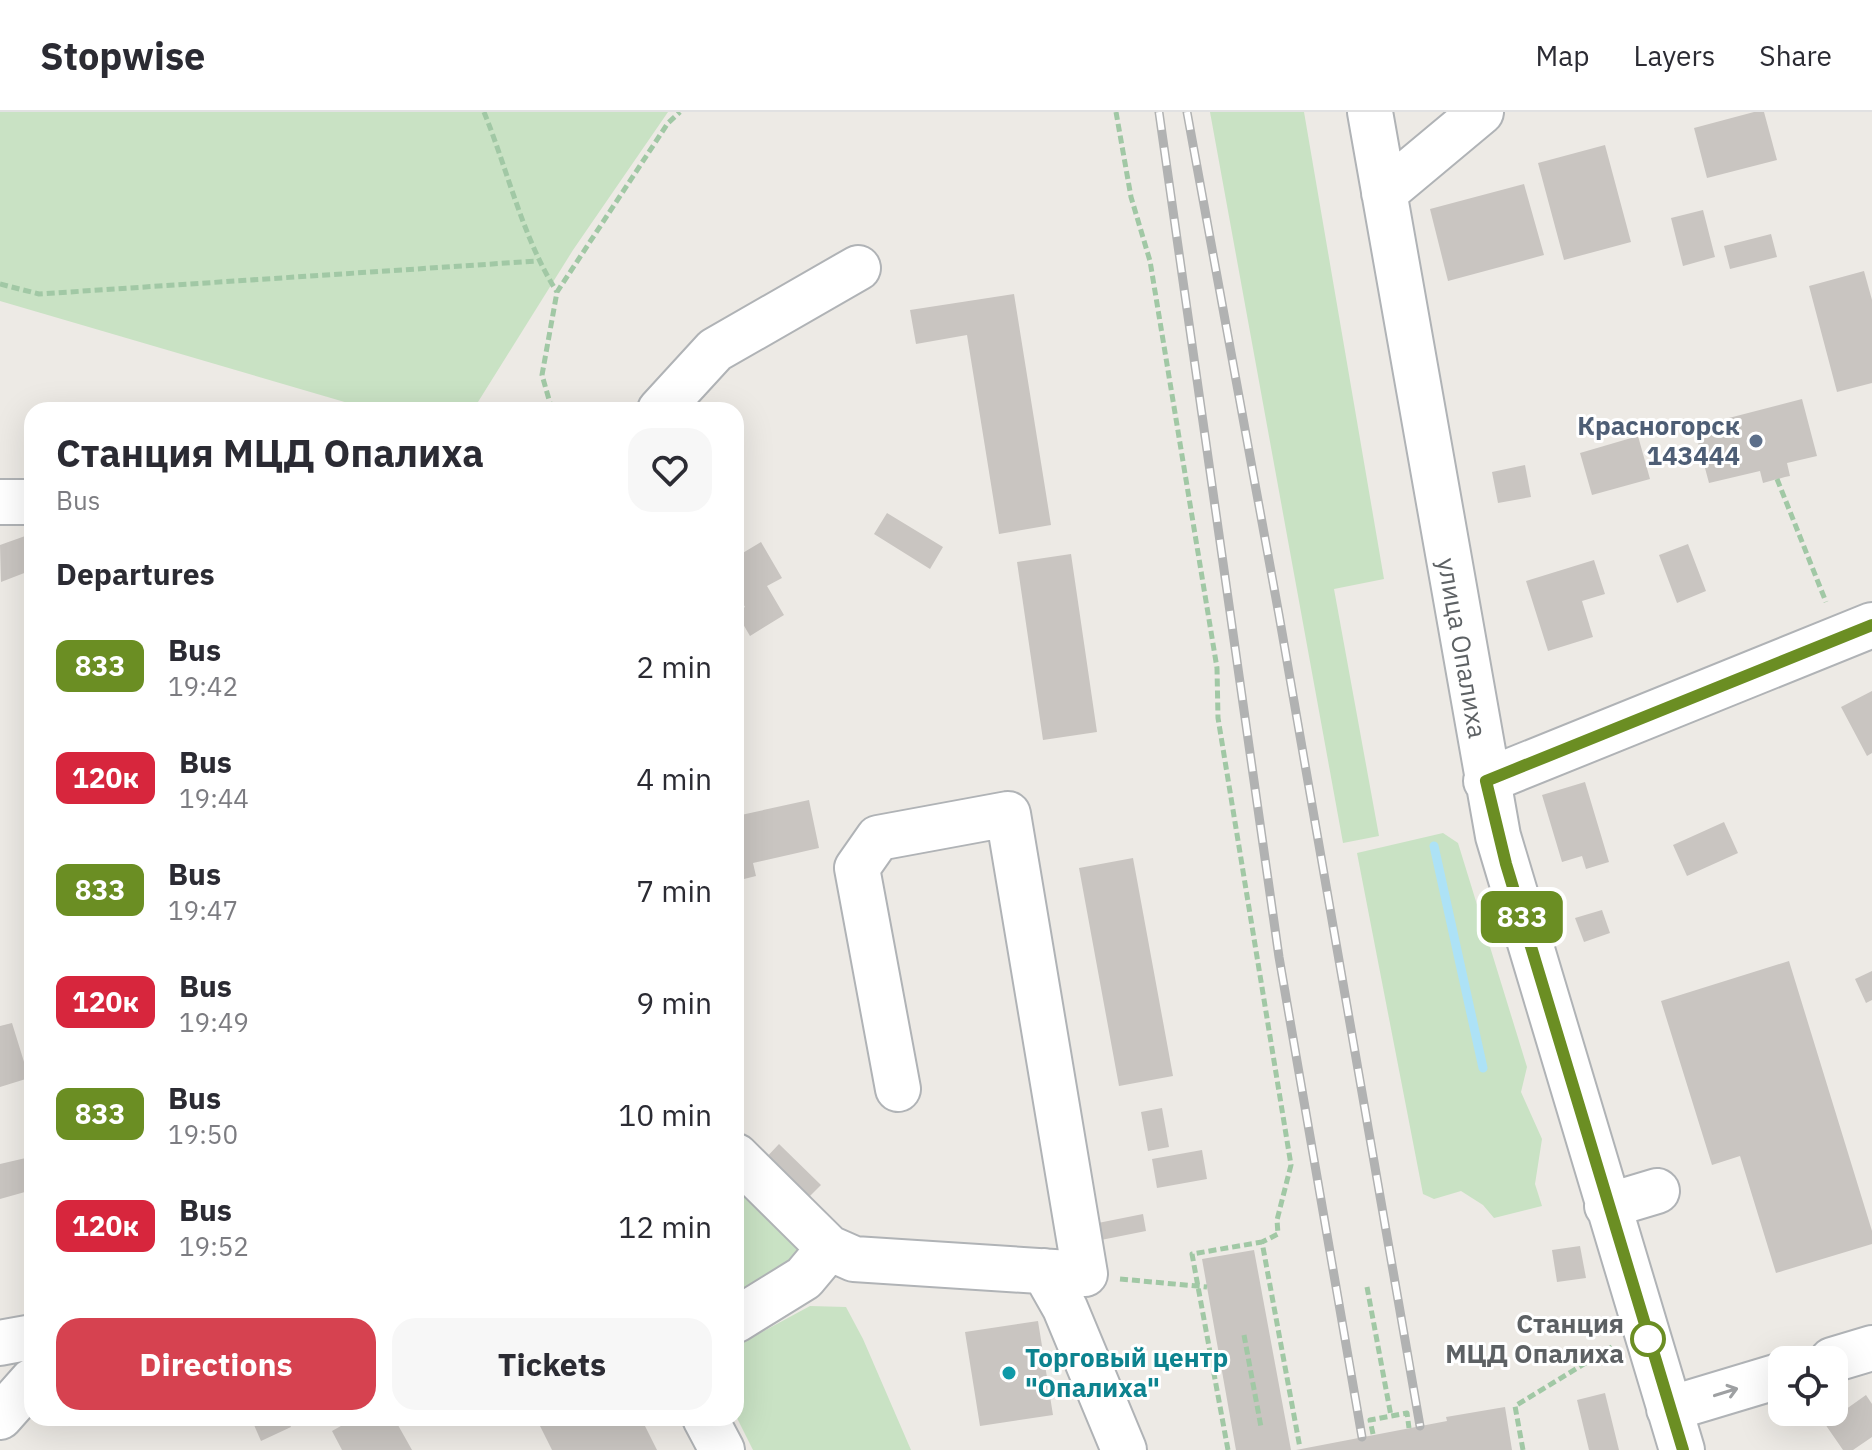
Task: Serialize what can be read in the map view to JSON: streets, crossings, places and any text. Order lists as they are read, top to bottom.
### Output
{
  "streets": {
    "street": ["улица Опалиха"]
  },
  "places": ["Красногорск 143444", "Станция МЦД Опалиха", "Торговый центр \"Опалиха\""],
  "lines": ["bus line 833"],
  "page": {
    "header": "Stopwise",
    "nav": ["Map", "Layers", "Share"],
    "on_map": "833",
    "heading": [
      ["Станция МЦД Опалиха", "Bus"],
      "Departures"
    ],
    "list": [
      {
        "mark": "833",
        "name": "Bus",
        "note": "19:42",
        "value": "2 min"
      },
      {
        "mark": "120к",
        "name": "Bus",
        "note": "19:44",
        "value": "4 min"
      },
      {
        "mark": "833",
        "name": "Bus",
        "note": "19:47",
        "value": "7 min"
      },
      {
        "mark": "120к",
        "name": "Bus",
        "note": "19:49",
        "value": "9 min"
      },
      {
        "mark": "833",
        "name": "Bus",
        "note": "19:50",
        "value": "10 min"
      },
      {
        "mark": "120к",
        "name": "Bus",
        "note": "19:52",
        "value": "12 min"
      }
    ],
    "buttons": ["Directions", "Tickets"]
  }
}
